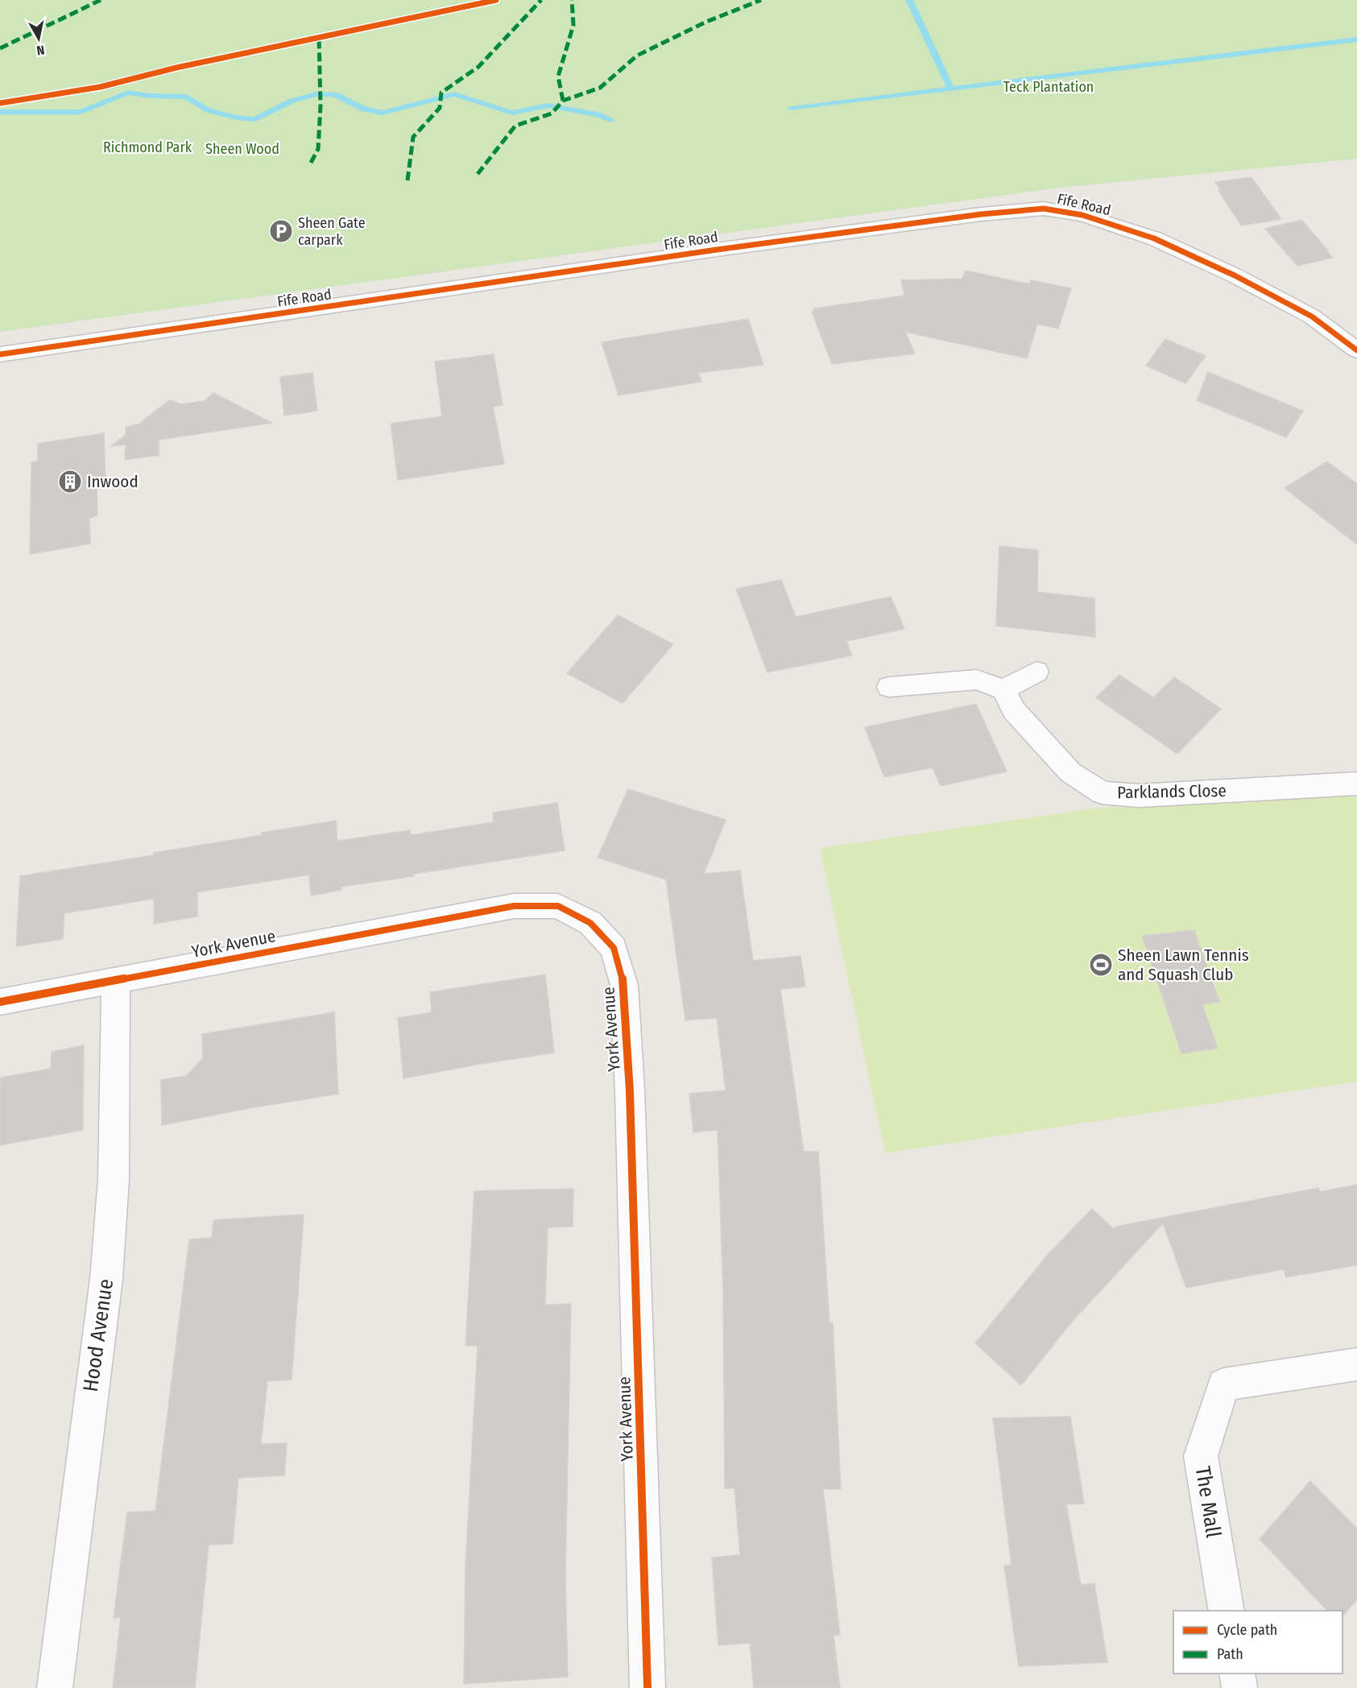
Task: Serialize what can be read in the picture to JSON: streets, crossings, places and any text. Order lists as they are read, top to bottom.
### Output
{
  "streets": {
    "street": [
      "Fife Road",
      "Parklands Close",
      "York Avenue",
      "Hood Avenue",
      "The Mall"
    ]
  },
  "crossings": [
    ["York Avenue", "Hood Avenue"]
  ],
  "parks": ["Teck Plantation", "Richmond Park", "Sheen Wood"],
  "places": {
    "parking": ["Sheen Gate carpark"],
    "building": ["Inwood"],
    "sports": ["Sheen Lawn Tennis and Squash Club"]
  },
  "legend": ["Cycle path", "Path"],
  "north": "bottom"
}
